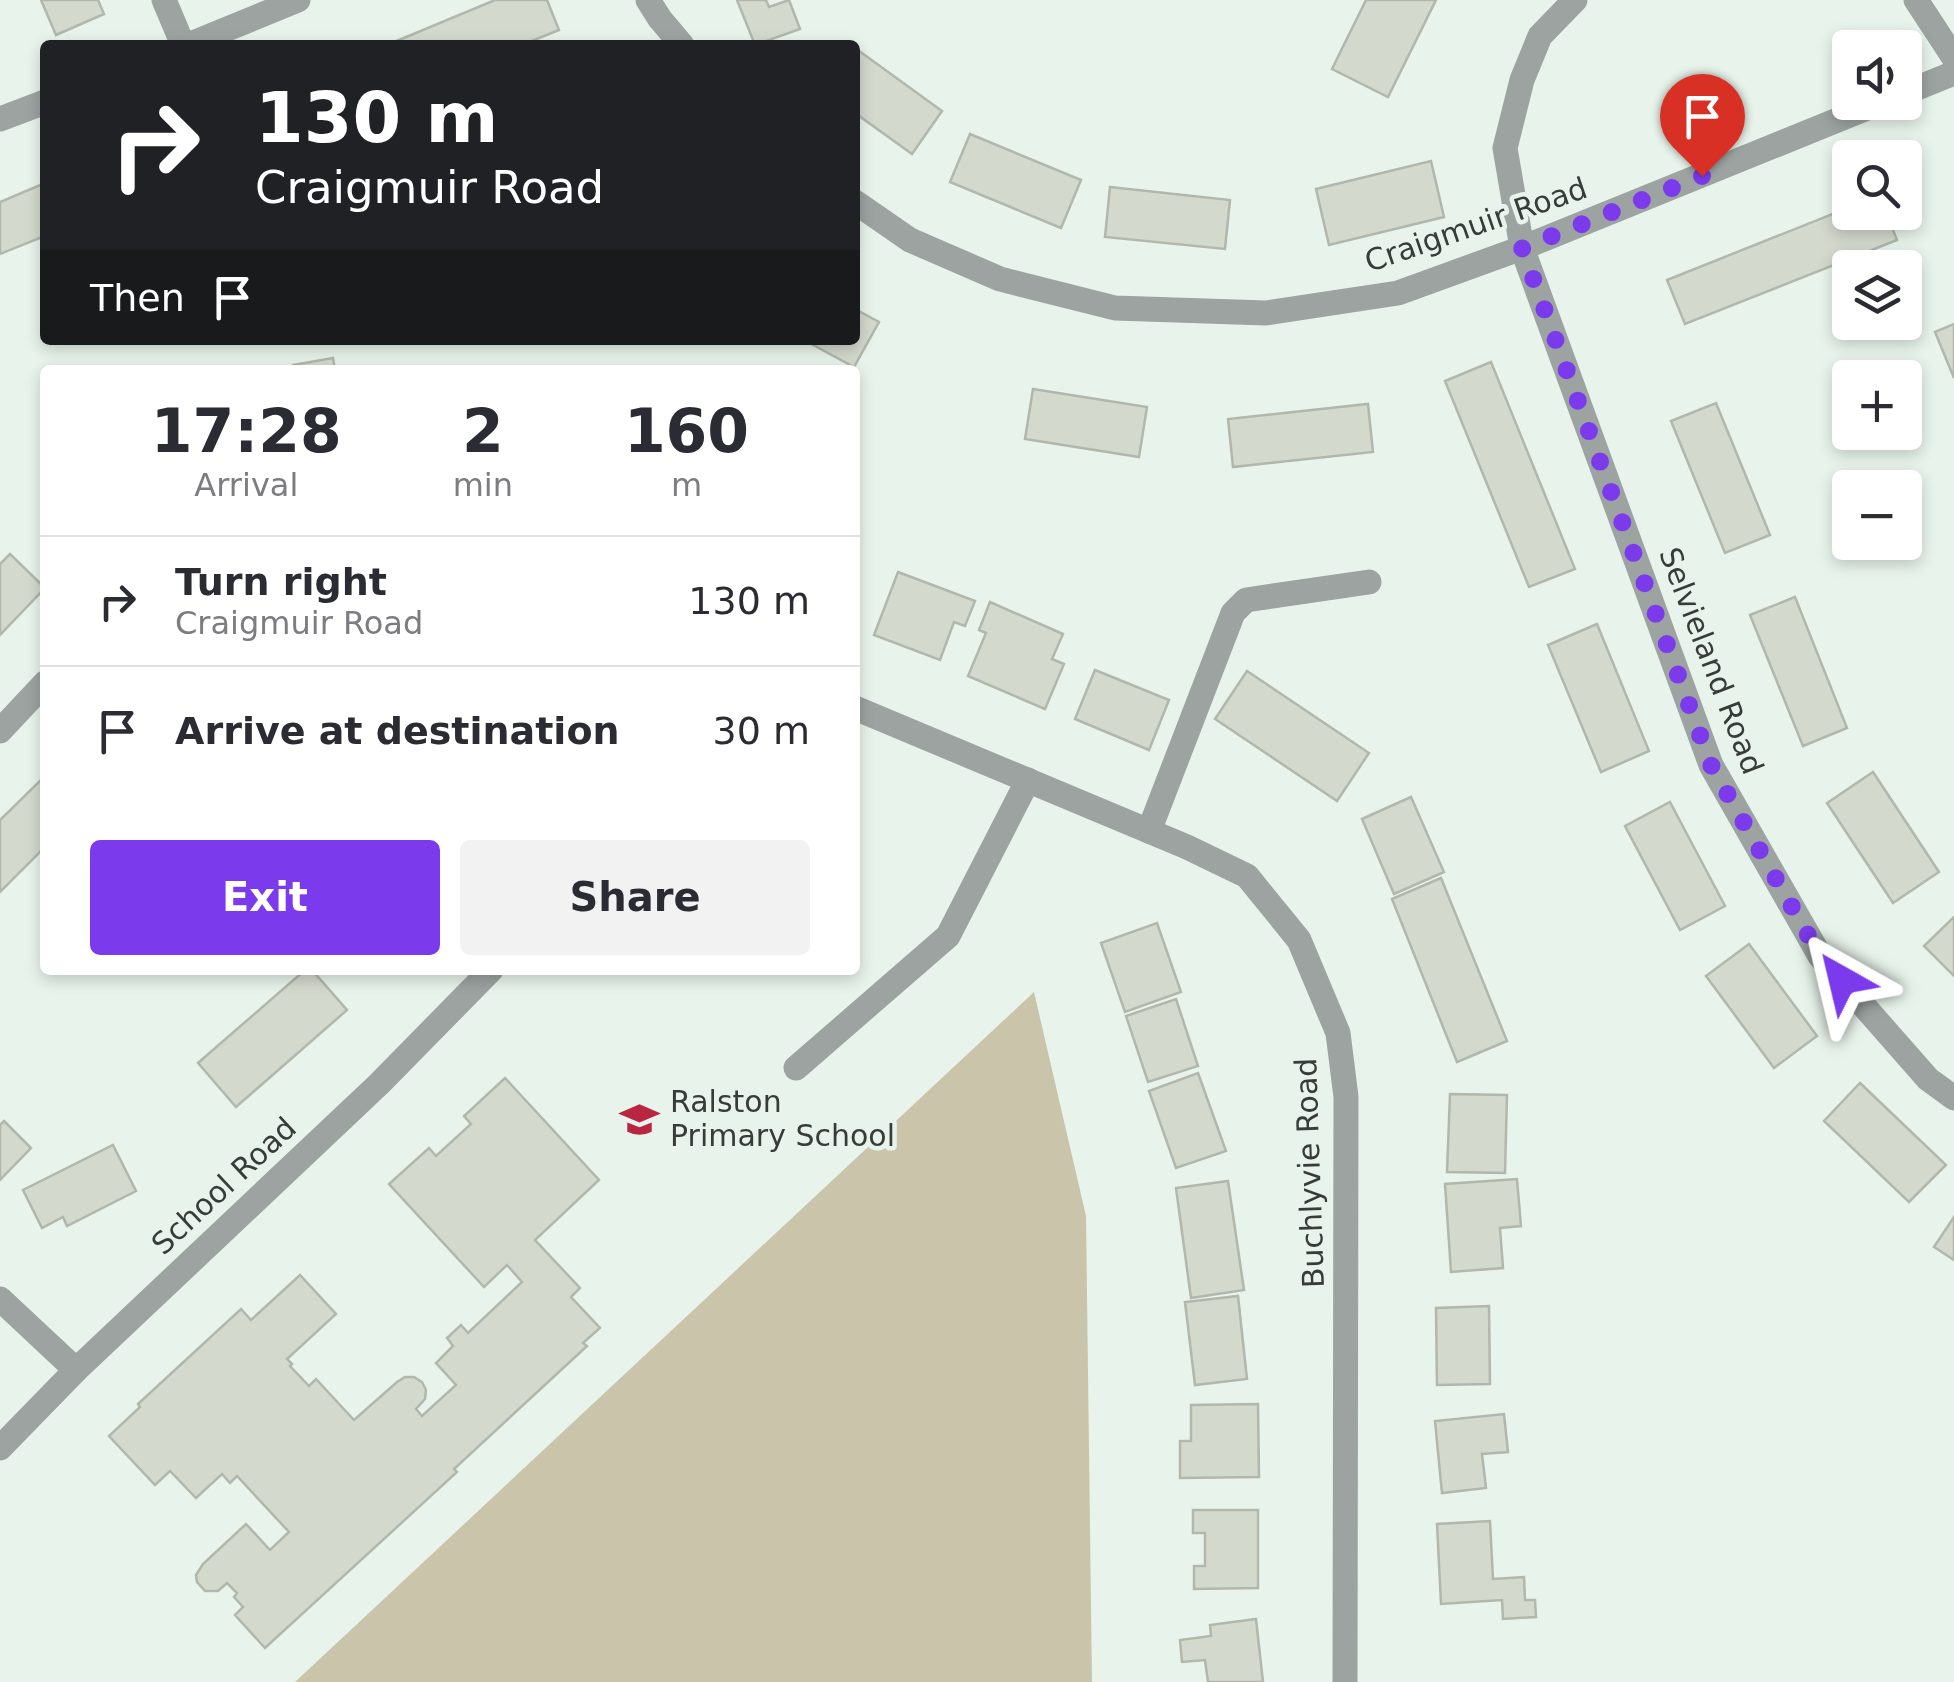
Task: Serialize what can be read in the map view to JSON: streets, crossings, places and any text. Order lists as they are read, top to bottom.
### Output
{
  "streets": {
    "street": [
      "Craigmuir Road",
      "Selvieland Road",
      "Buchlyvie Road",
      "School Road"
    ]
  },
  "crossings": [
    ["Craigmuir Road", "Selvieland Road"]
  ],
  "places": {
    "school or university": ["Ralston Primary School"]
  },
  "page": {
    "map_buttons": ["+", "−"],
    "turn": ["130 m", "Craigmuir Road"],
    "then": "Then",
    "eta": [
      "17:28",
      "Arrival",
      "2",
      "min",
      "160",
      "m"
    ],
    "list": [
      {
        "name": "Turn right",
        "note": "Craigmuir Road",
        "value": "130 m"
      },
      {
        "name": "Arrive at destination",
        "value": "30 m"
      }
    ],
    "buttons": ["Exit", "Share"]
  }
}
